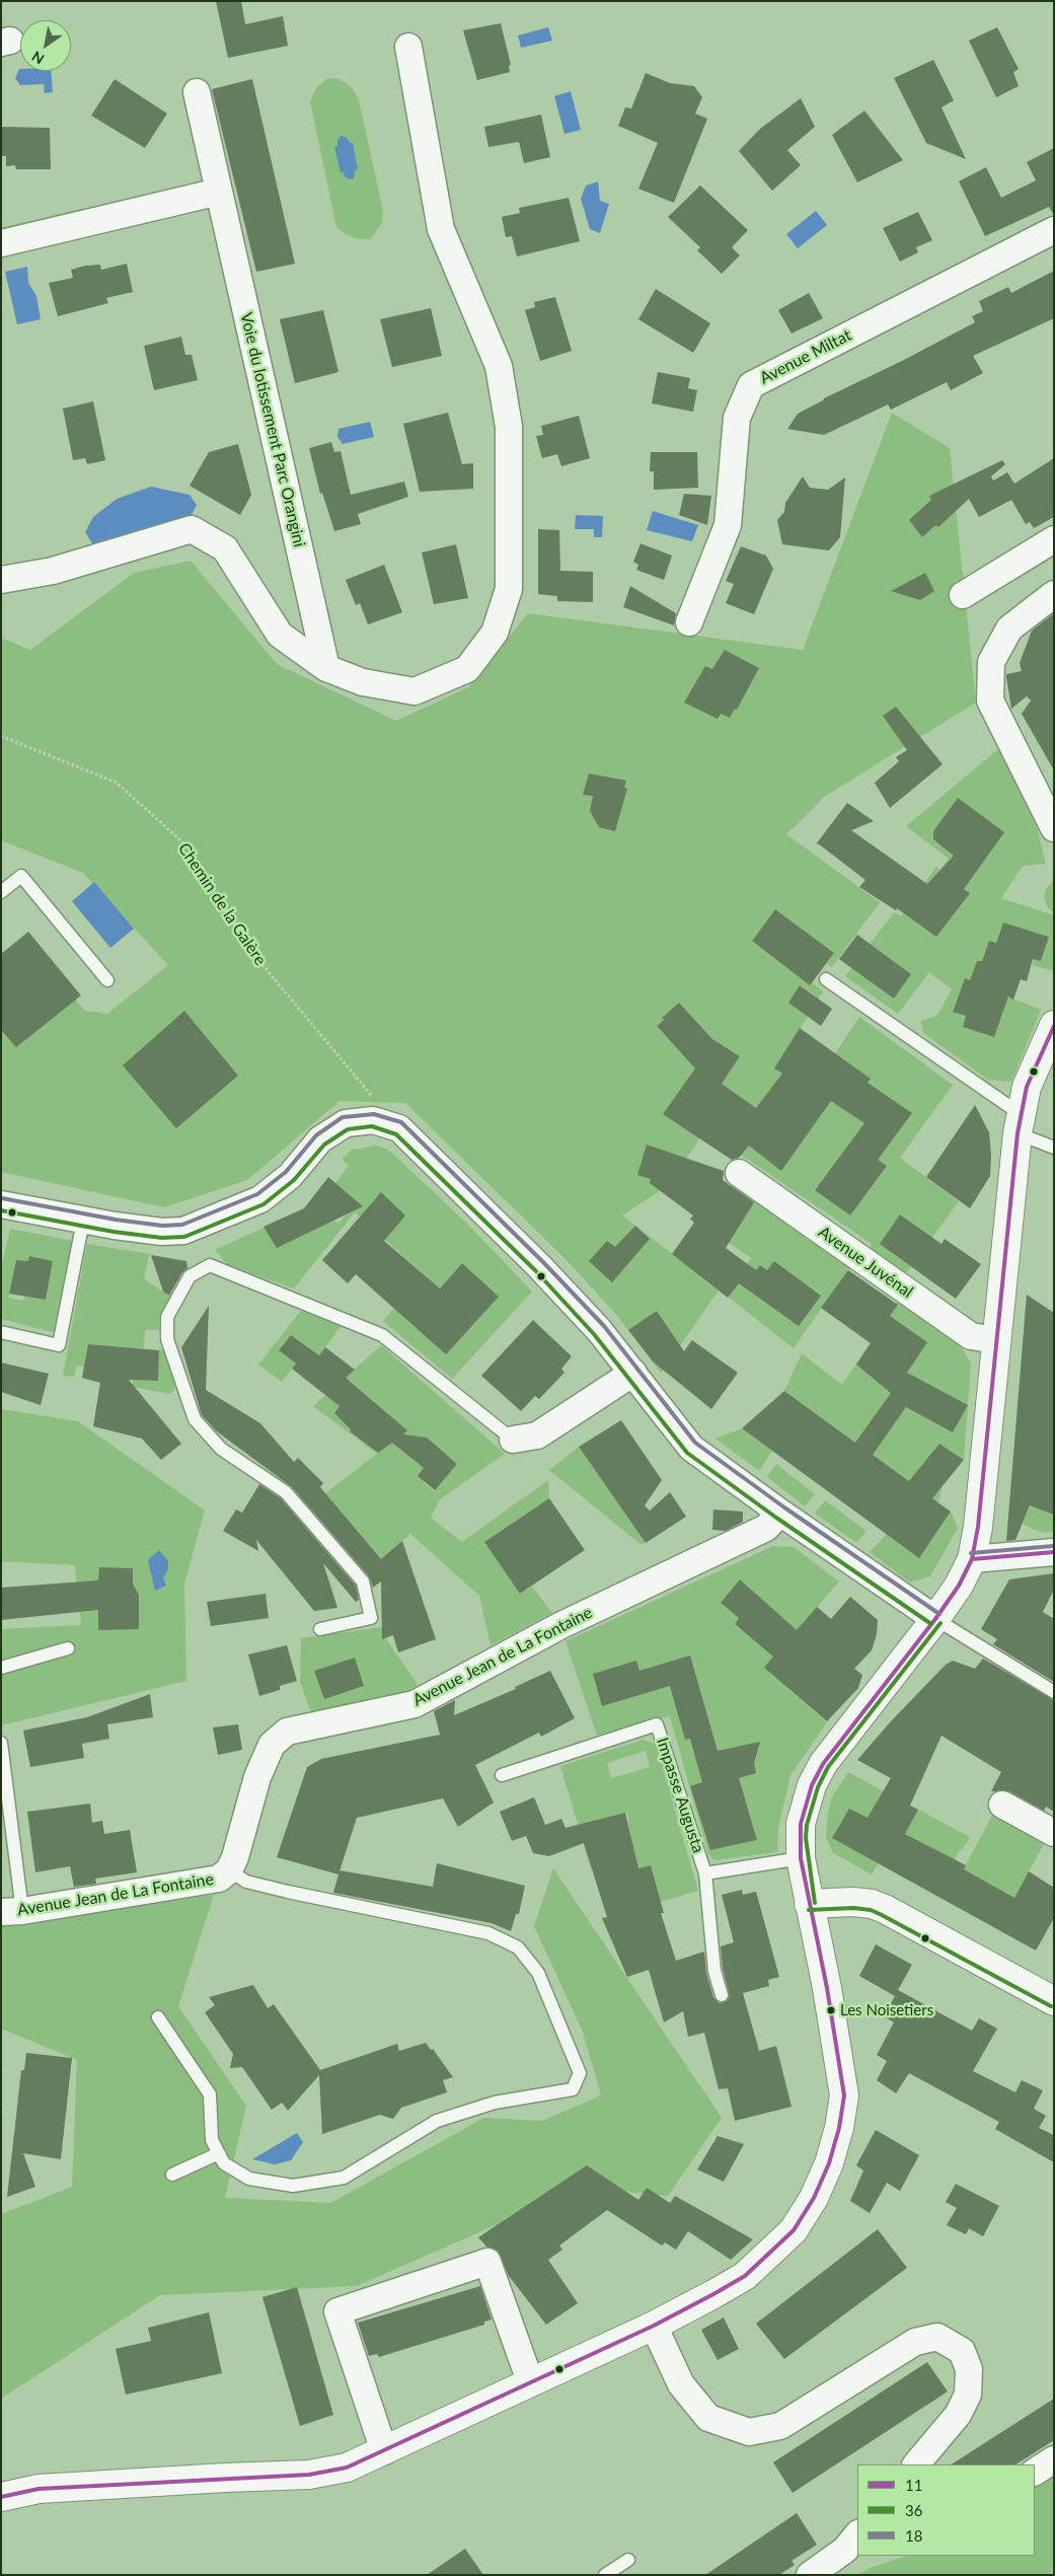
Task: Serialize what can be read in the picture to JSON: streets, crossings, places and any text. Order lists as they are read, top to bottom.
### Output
{
  "streets": {
    "street": [
      "Avenue Miltat",
      "Voie du lotissement Parc Orangini",
      "Avenue Juvénal",
      "Avenue Jean de La Fontaine"
    ],
    "lane": ["Impasse Augusta"],
    "path": ["Chemin de la Galère"]
  },
  "places": ["Les Noisetiers"],
  "lines": ["transit line 11", "transit line 18", "transit line 36"],
  "legend": ["11", "36", "18"],
  "north": "bottom left"
}
